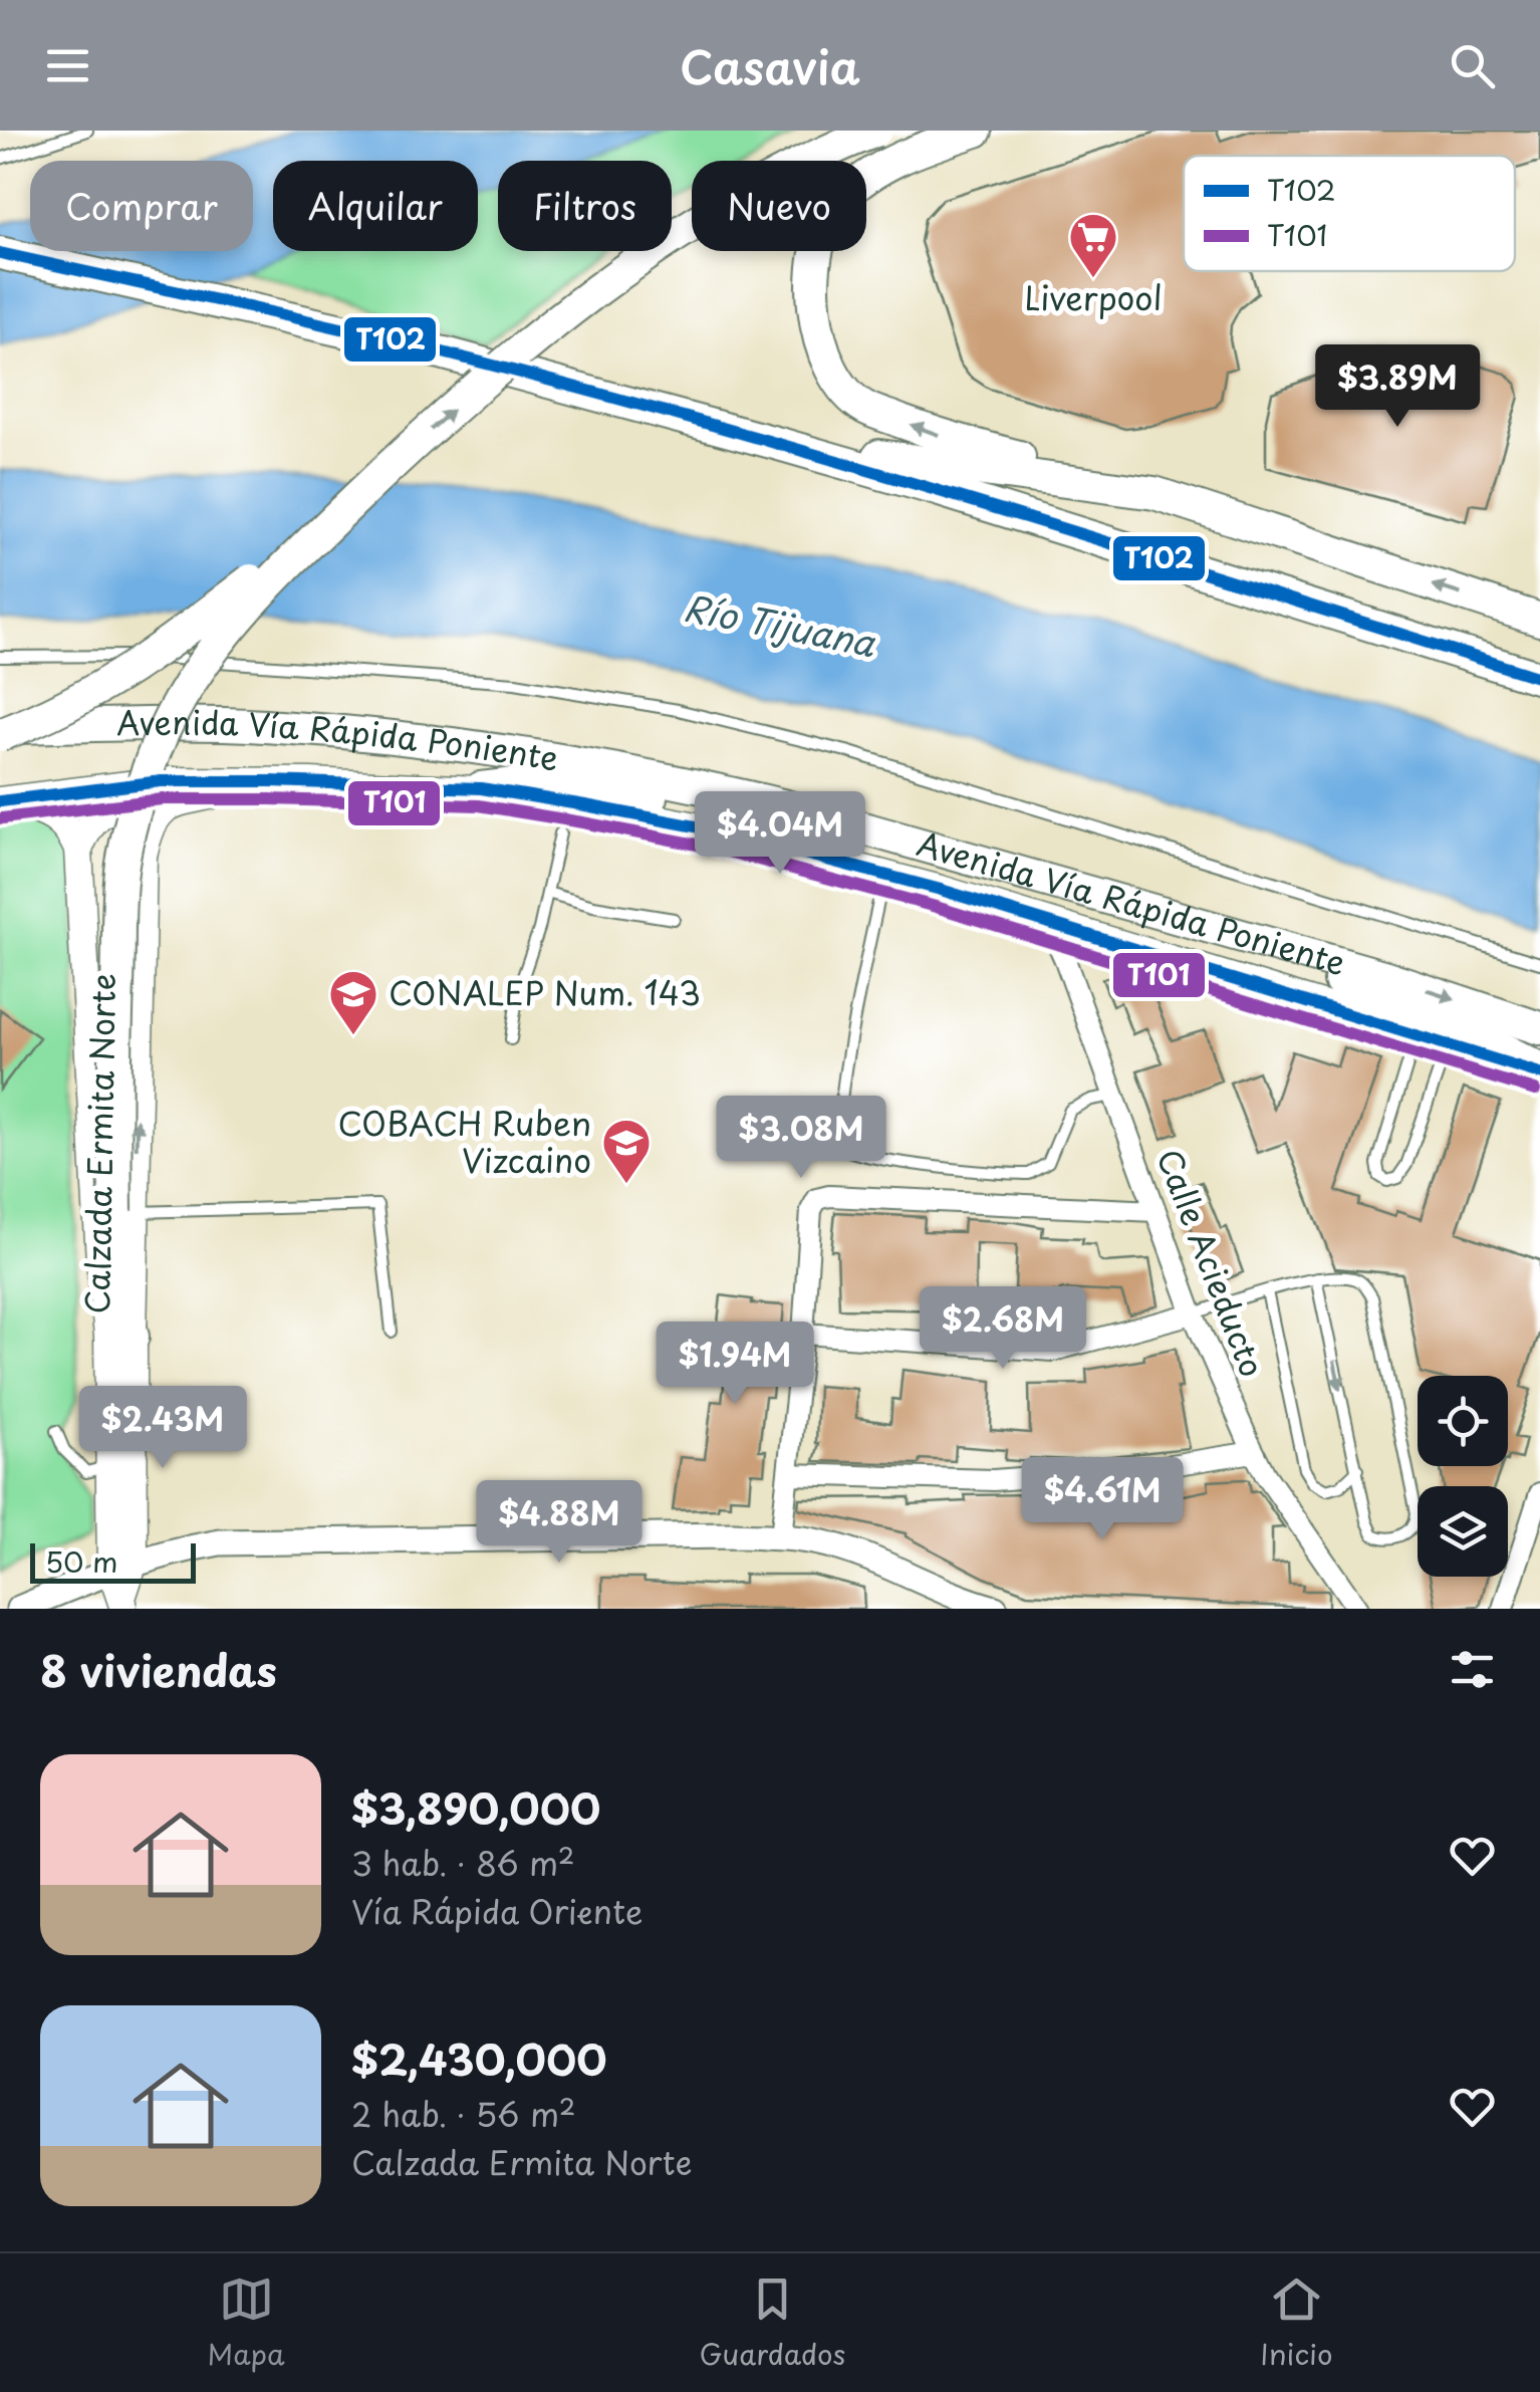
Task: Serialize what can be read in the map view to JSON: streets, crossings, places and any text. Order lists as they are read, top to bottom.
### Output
{
  "streets": {
    "highway": ["Avenida Vía Rápida Poniente"],
    "main road": ["Calzada Ermita Norte"],
    "street": ["Calle Acieducto"]
  },
  "crossings": [
    ["Avenida Vía Rápida Poniente", "Calzada Ermita Norte"],
    ["Avenida Vía Rápida Poniente", "Calle Acieducto"]
  ],
  "water": ["Río Tijuana"],
  "places": {
    "supermarket": ["Liverpool"],
    "school or university": ["CONALEP Num. 143", "COBACH Ruben Vizcaino"]
  },
  "lines": ["transit line T102", "transit line T101"],
  "legend": ["T102", "T101"],
  "scale_bar": "50 m",
  "page": {
    "header": "Casavia",
    "chip": [
      "Comprar",
      "Alquilar",
      "Filtros",
      "Nuevo"
    ],
    "price": [
      "$3.89M",
      "$4.04M",
      "$3.08M",
      "$2.68M",
      "$1.94M",
      "$2.43M",
      "$4.61M",
      "$4.88M"
    ],
    "scale": "50 m",
    "heading": "8 viviendas",
    "list": [
      {
        "name": "$3,890,000",
        "note": "3 hab. · 86 m² · Vía Rápida Oriente"
      },
      {
        "name": "$2,430,000",
        "note": "2 hab. · 56 m² · Calzada Ermita Norte"
      }
    ],
    "tabs": ["Mapa", "Guardados", "Inicio"]
  }
}
